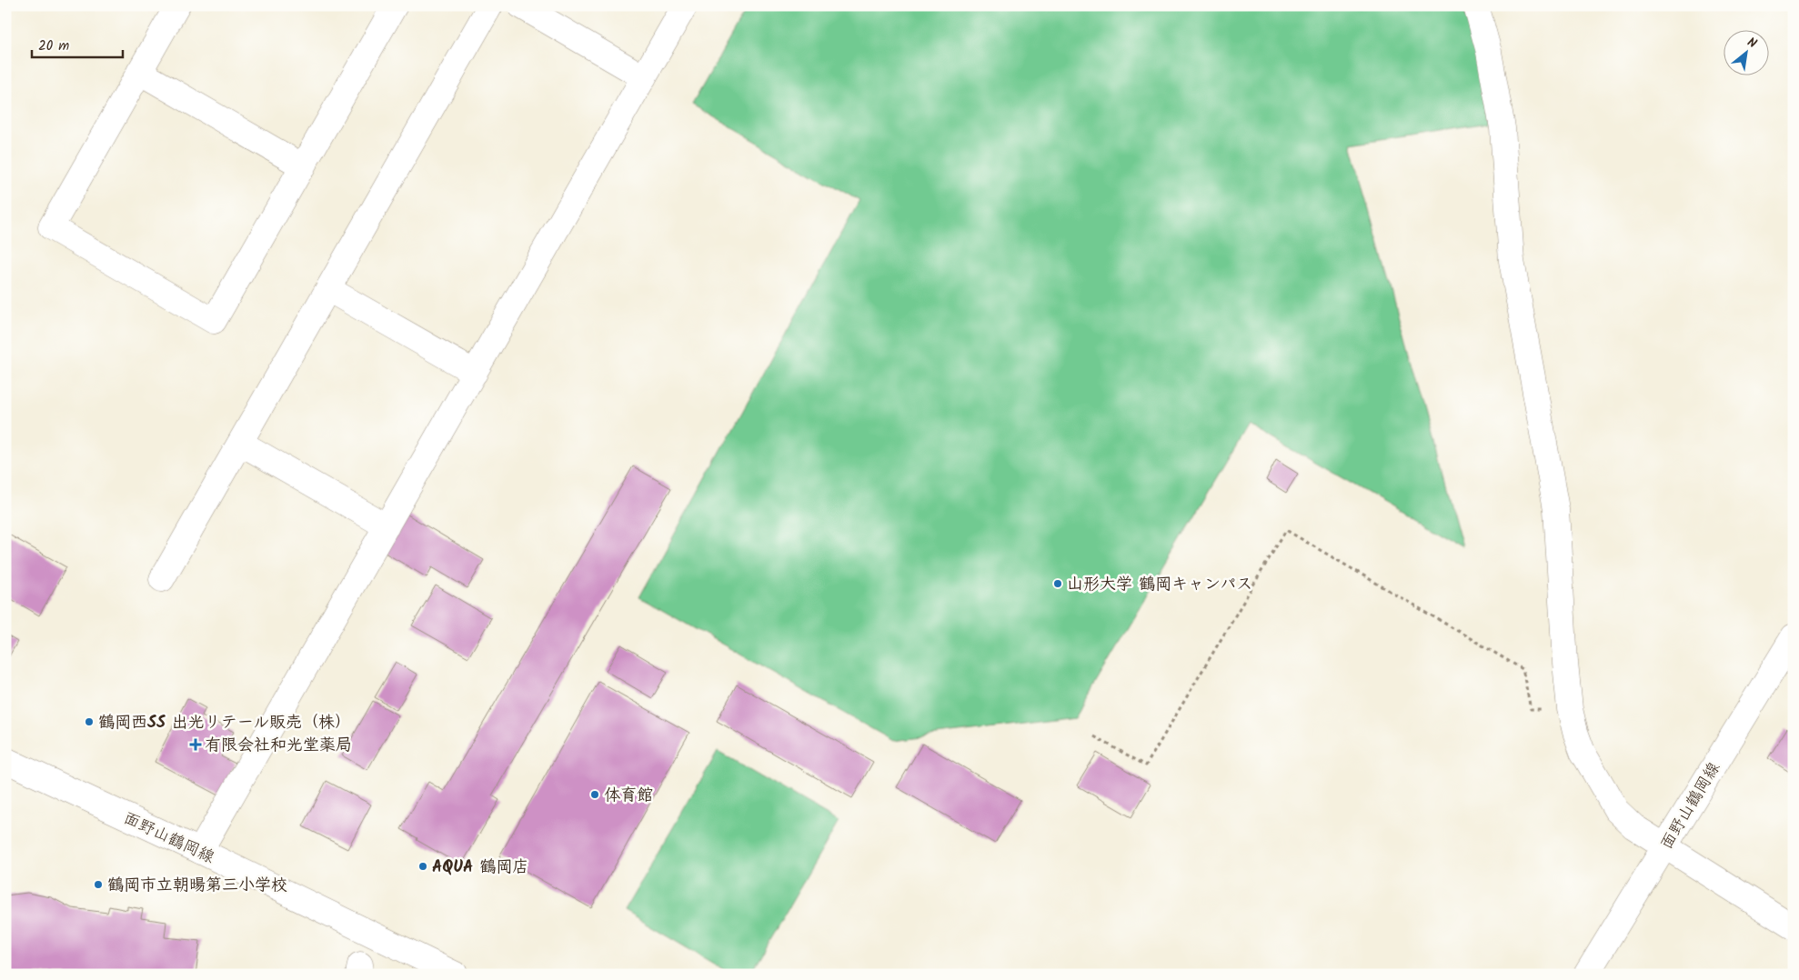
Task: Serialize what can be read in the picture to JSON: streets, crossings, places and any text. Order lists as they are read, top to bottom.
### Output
{
  "streets": {
    "street": ["面野山鶴岡線"]
  },
  "places": {
    "other": [
      "山形大学 鶴岡キャンパス",
      "鶴岡西SS 出光リテール販売（株）",
      "体育館",
      "AQUA 鶴岡店",
      "鶴岡市立朝暘第三小学校"
    ],
    "health": ["有限会社和光堂薬局"]
  },
  "scale_bar": "20 m",
  "north": "top right"
}
